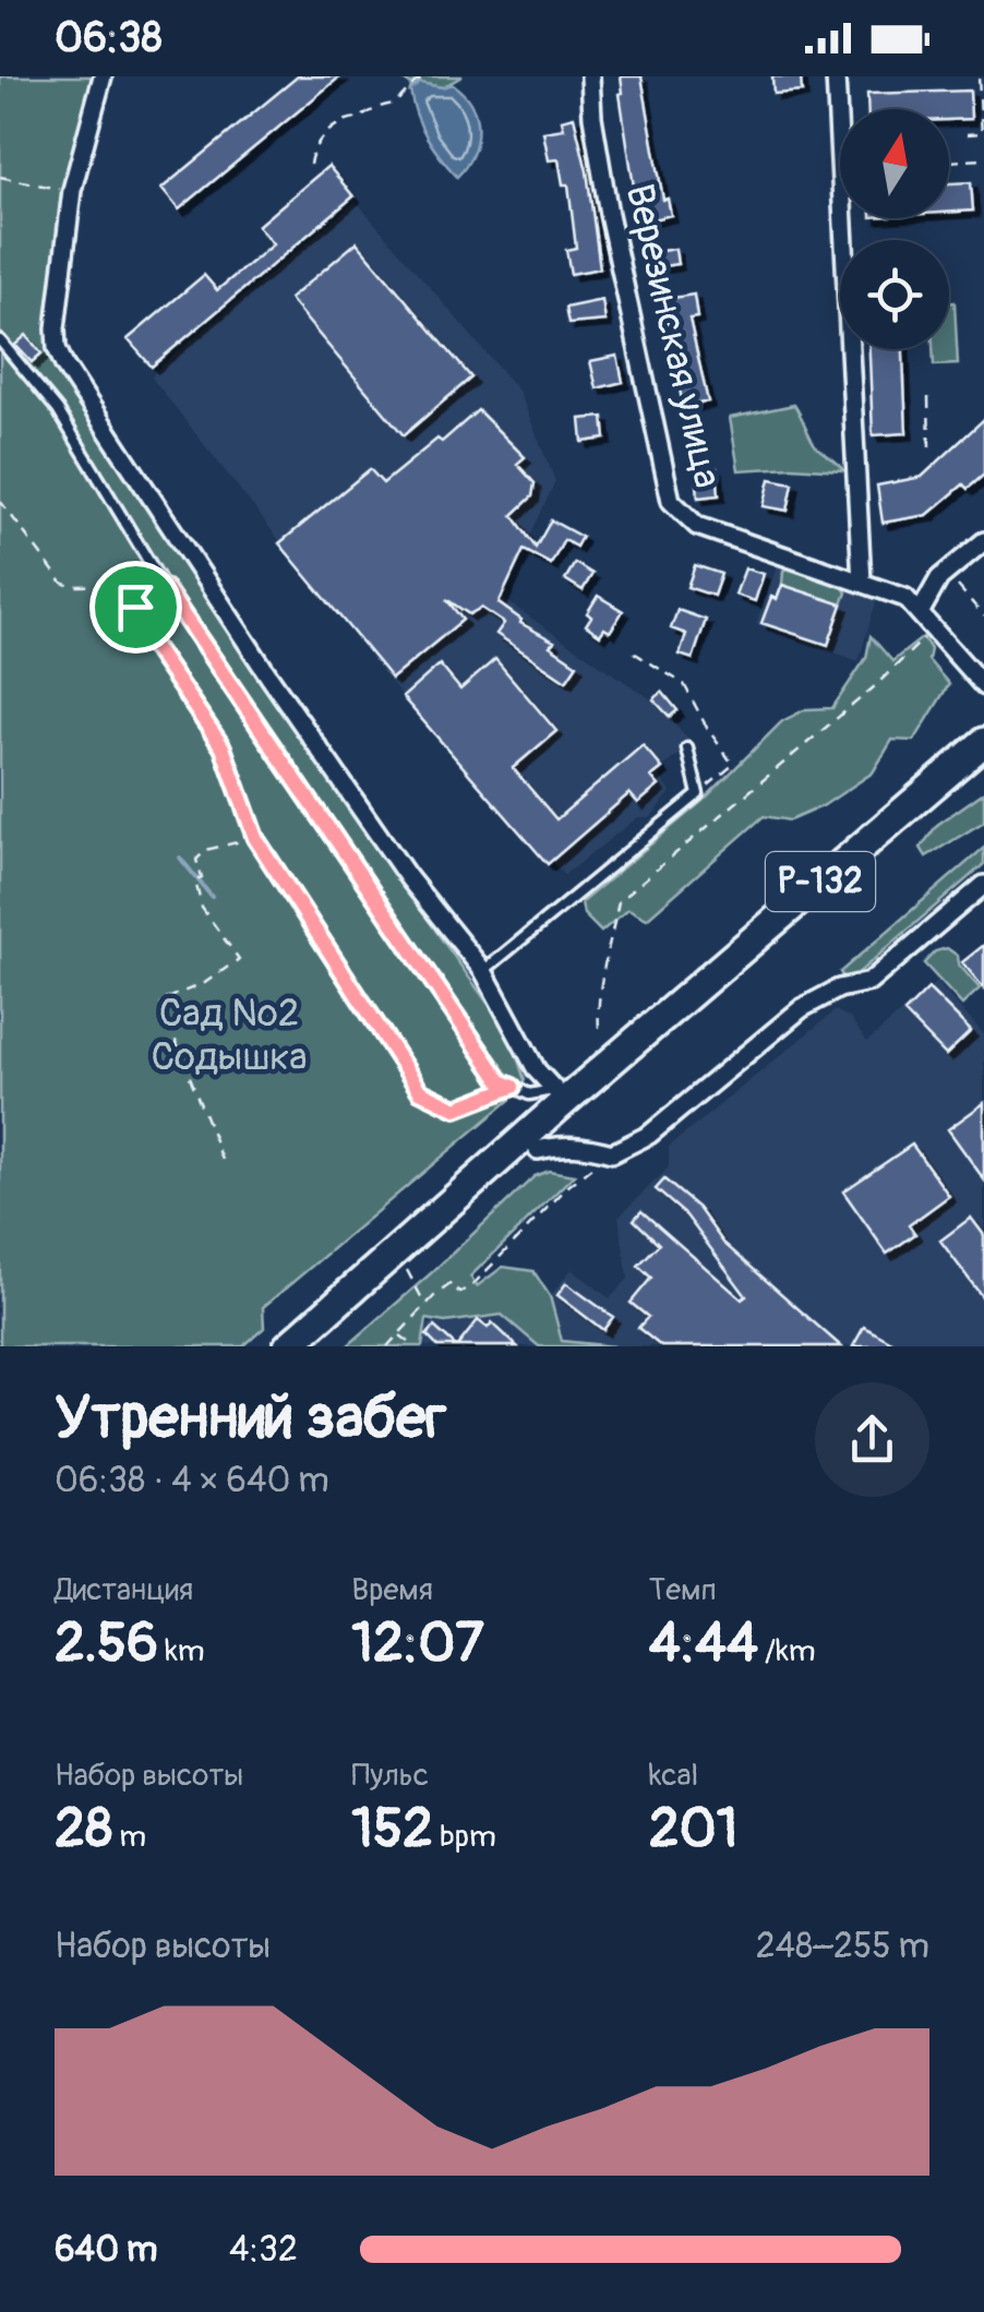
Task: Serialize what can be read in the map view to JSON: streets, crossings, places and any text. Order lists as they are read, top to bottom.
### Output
{
  "streets": {
    "highway": ["Р-132"],
    "street": ["Верезинская улица"]
  },
  "parks": ["Сад №2 Содышка"],
  "north": "top",
  "page": {
    "status": "06:38",
    "heading": ["Утренний забег", "06:38 · 4 × 640 m"],
    "stats": [
      ["Дистанция", "2.56 km"],
      ["Время", "12:07"],
      ["Темп", "4:44 /km"],
      ["Набор высоты", "28 m"],
      ["Пульс", "152 bpm"],
      ["kcal", "201"]
    ],
    "chart": ["Набор высоты", "248–255 m"],
    "list": [
      {
        "name": "640 m",
        "note": "4:32"
      }
    ]
  }
}
